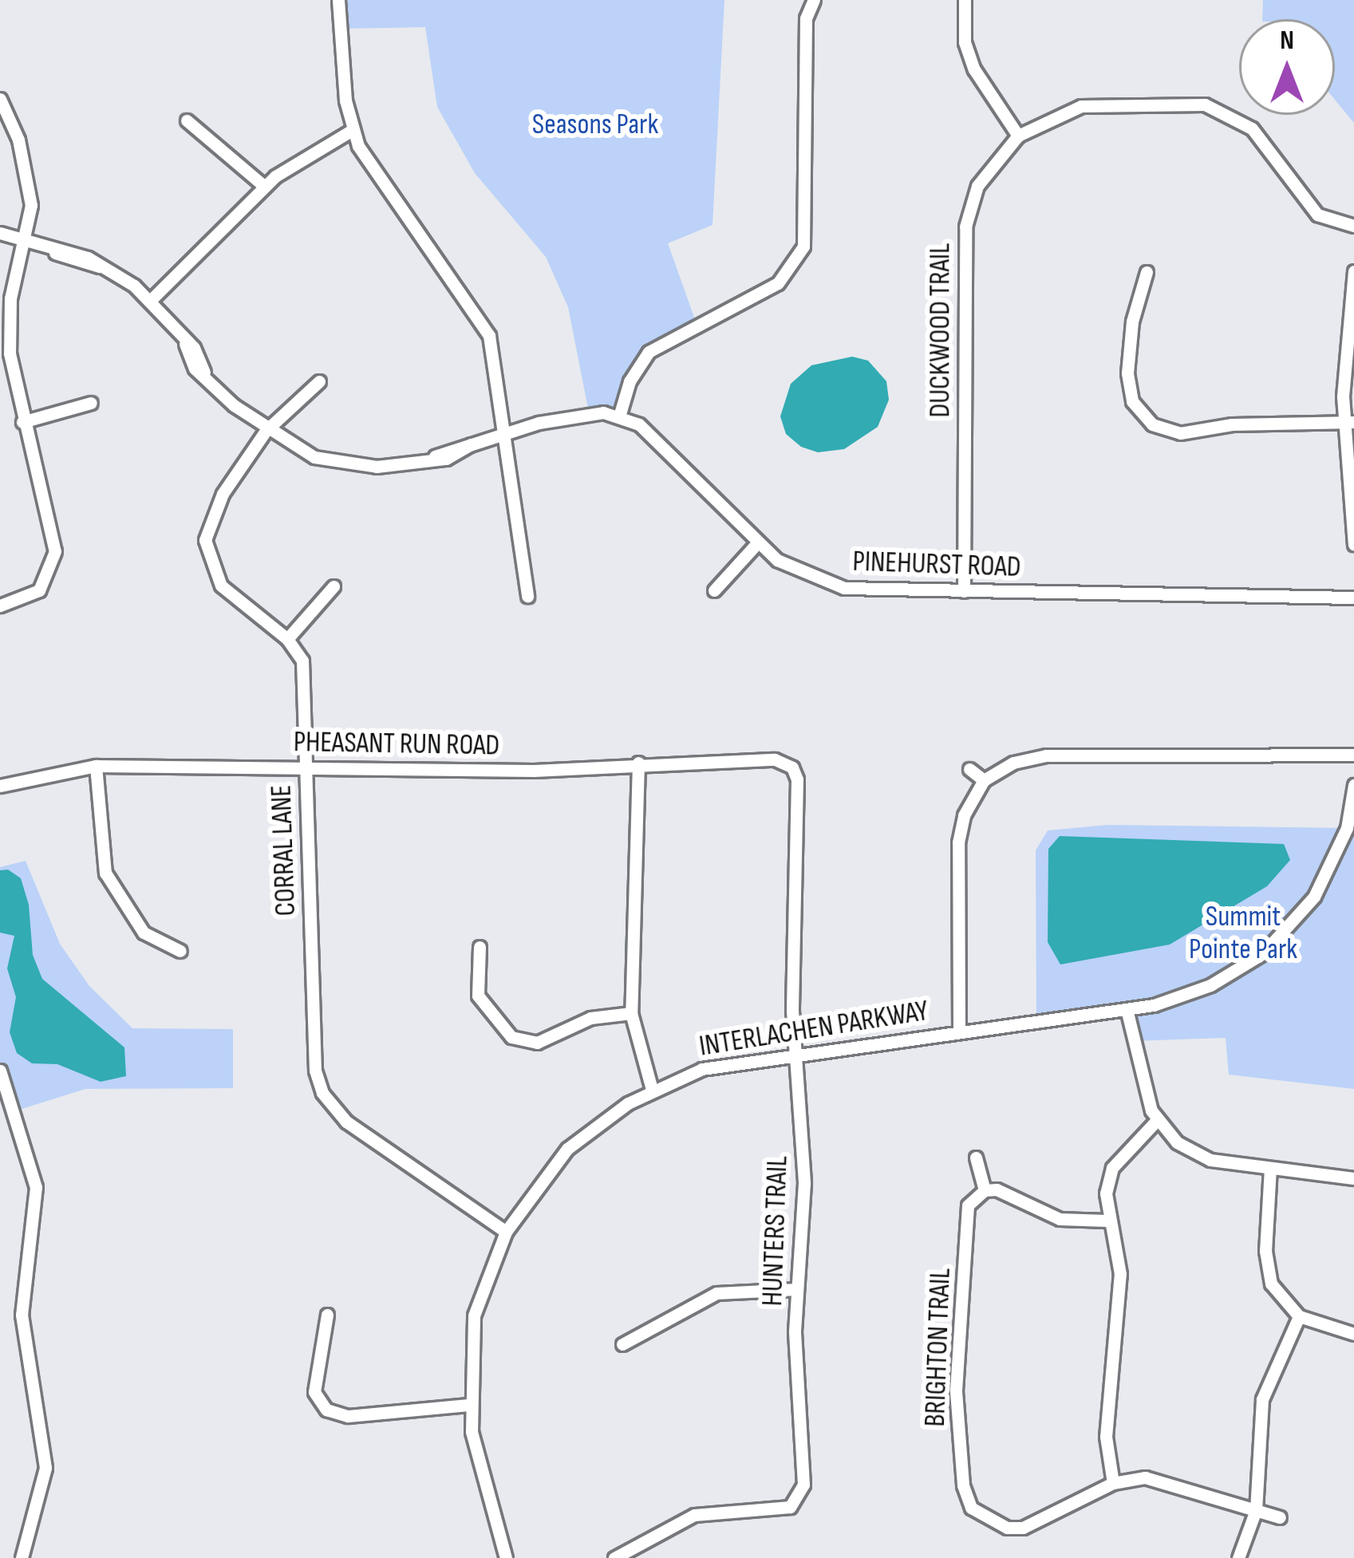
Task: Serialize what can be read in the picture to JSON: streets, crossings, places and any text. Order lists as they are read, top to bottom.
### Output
{
  "streets": {
    "street": [
      "DUCKWOOD TRAIL",
      "PINEHURST ROAD",
      "PHEASANT RUN ROAD",
      "CORRAL LANE",
      "INTERLACHEN PARKWAY",
      "HUNTERS TRAIL",
      "BRIGHTON TRAIL"
    ]
  },
  "crossings": [
    ["DUCKWOOD TRAIL", "PINEHURST ROAD"],
    ["PHEASANT RUN ROAD", "CORRAL LANE"],
    ["PHEASANT RUN ROAD", "HUNTERS TRAIL"],
    ["CORRAL LANE", "INTERLACHEN PARKWAY"],
    ["INTERLACHEN PARKWAY", "HUNTERS TRAIL"]
  ],
  "parks": ["Seasons Park", "Summit Pointe Park"],
  "north": "top"
}
